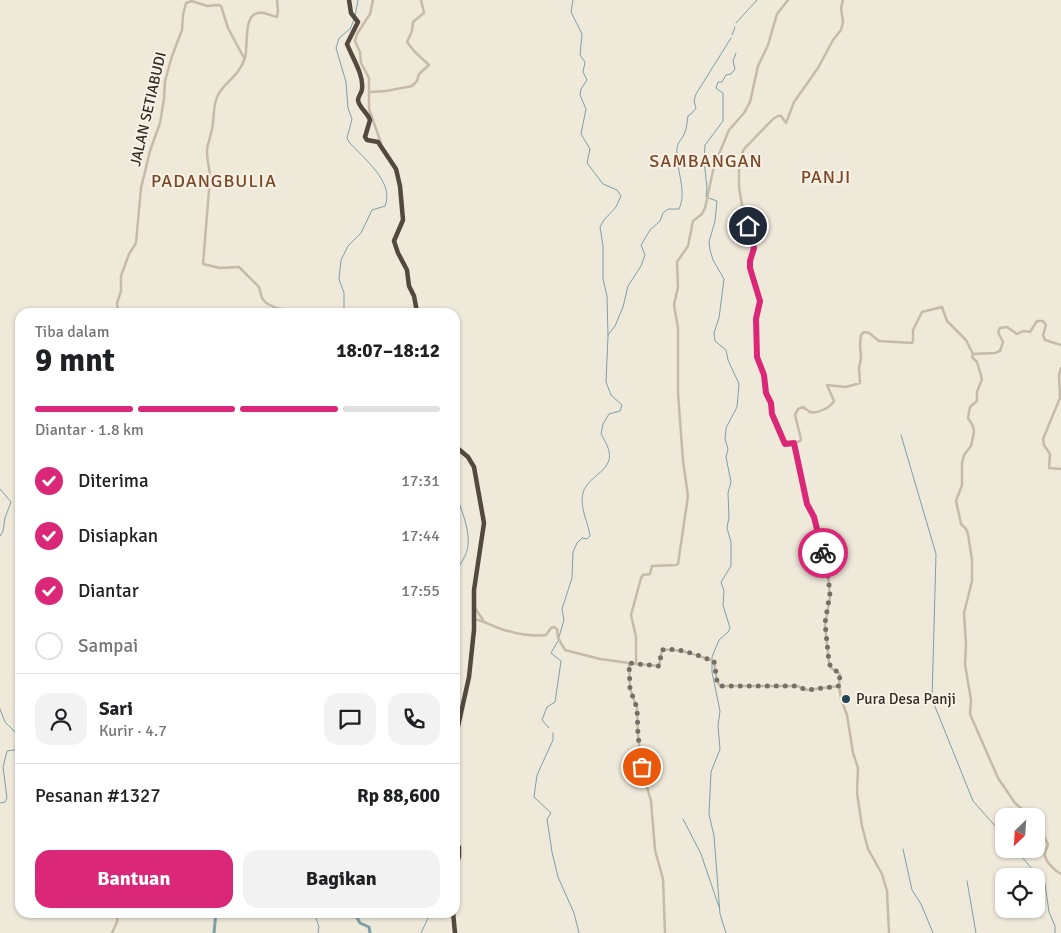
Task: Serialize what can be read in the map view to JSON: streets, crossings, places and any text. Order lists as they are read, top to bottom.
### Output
{
  "streets": {
    "street": ["JALAN SETIABUDI"]
  },
  "districts": ["SAMBANGAN", "PANJI", "PADANGBULIA"],
  "places": ["Pura Desa Panji"],
  "north": "bottom left",
  "page": {
    "heading": ["9 mnt", "Tiba dalam", "18:07–18:12"],
    "panel": [
      "Sari",
      "Kurir · 4.7",
      "Pesanan #1327",
      "Rp 88,600"
    ],
    "bar": "Diantar · 1.8 km",
    "list": [
      ["Diterima", "17:31"],
      ["Disiapkan", "17:44"],
      ["Diantar", "17:55"],
      "Sampai"
    ],
    "buttons": ["Bantuan", "Bagikan"]
  }
}
